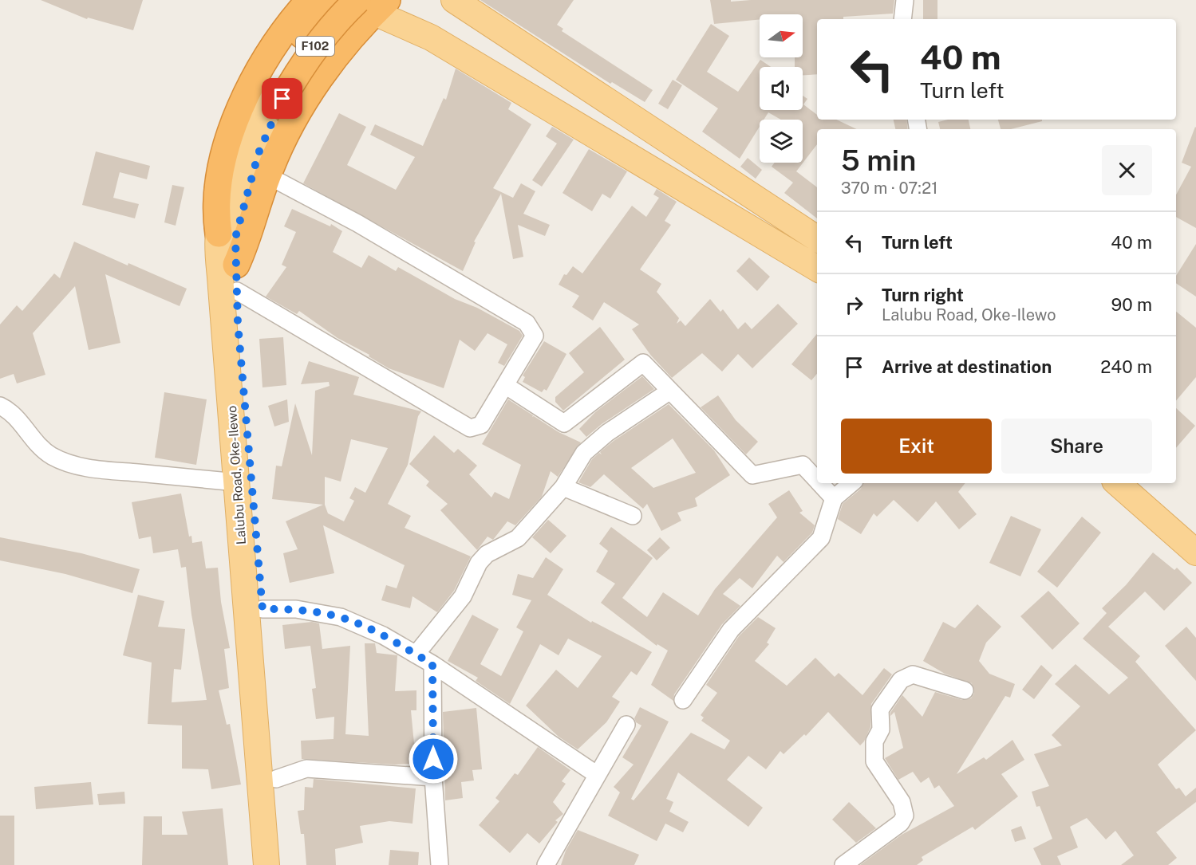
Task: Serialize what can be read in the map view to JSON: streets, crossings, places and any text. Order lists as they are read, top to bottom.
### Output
{
  "streets": {
    "highway": ["F102"],
    "main road": ["Lalubu Road, Oke-Ilewo"]
  },
  "crossings": [
    ["F102", "Lalubu Road, Oke-Ilewo"]
  ],
  "north": "right",
  "page": {
    "turn": ["40 m", "Turn left"],
    "heading": ["5 min", "370 m · 07:21"],
    "list": [
      {
        "name": "Turn left",
        "value": "40 m"
      },
      {
        "name": "Turn right",
        "note": "Lalubu Road, Oke-Ilewo",
        "value": "90 m"
      },
      {
        "name": "Arrive at destination",
        "value": "240 m"
      }
    ],
    "buttons": ["Exit", "Share"]
  }
}
